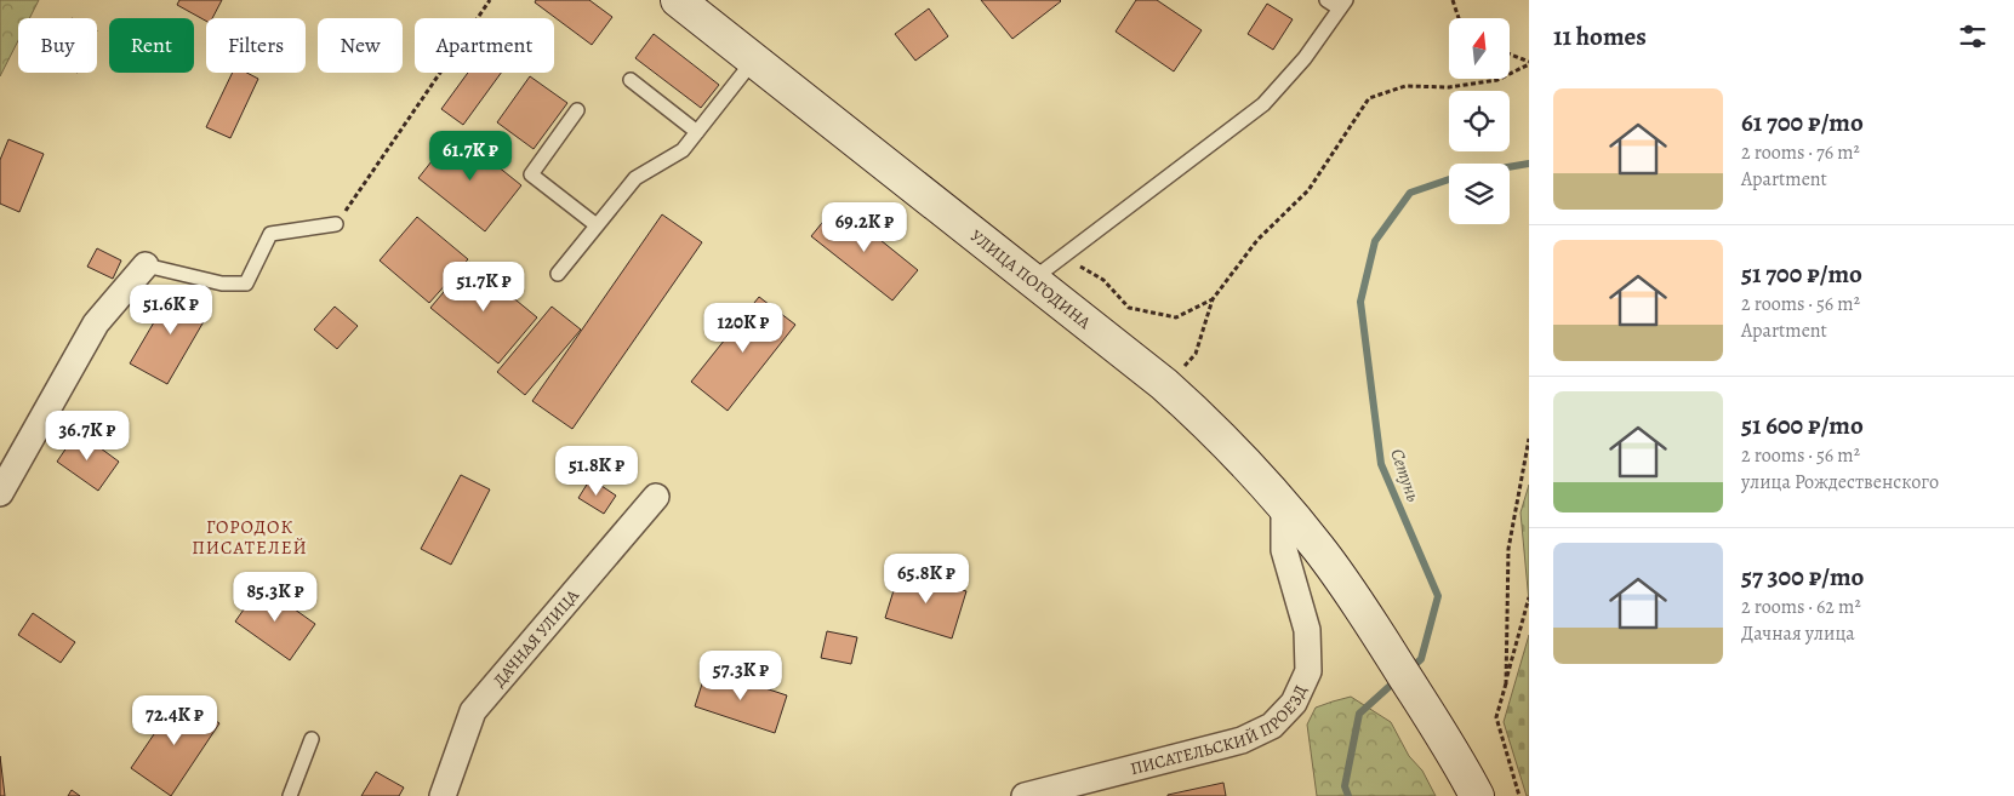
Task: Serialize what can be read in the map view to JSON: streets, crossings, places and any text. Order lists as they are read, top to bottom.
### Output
{
  "streets": {
    "main road": ["УЛИЦА ПОГОДИНА"],
    "street": ["ДАЧНАЯ УЛИЦА", "ПИСАТЕЛЬСКИЙ ПРОЕЗД"]
  },
  "crossings": [
    ["УЛИЦА ПОГОДИНА", "ПИСАТЕЛЬСКИЙ ПРОЕЗД"]
  ],
  "districts": ["ГОРОДОК ПИСАТЕЛЕЙ"],
  "water": ["Сетунь"],
  "north": "top",
  "page": {
    "heading": "11 homes",
    "chip": [
      "Buy",
      "Rent",
      "Filters",
      "New",
      "Apartment"
    ],
    "list": [
      {
        "name": "61 700 ₽/mo",
        "note": "2 rooms · 76 m² · Apartment"
      },
      {
        "name": "51 700 ₽/mo",
        "note": "2 rooms · 56 m² · Apartment"
      },
      {
        "name": "51 600 ₽/mo",
        "note": "2 rooms · 56 m² · улица Рождественского"
      },
      {
        "name": "57 300 ₽/mo",
        "note": "2 rooms · 62 m² · Дачная улица"
      }
    ],
    "price": [
      "61.7K ₽",
      "69.2K ₽",
      "51.7K ₽",
      "51.6K ₽",
      "120K ₽",
      "36.7K ₽",
      "51.8K ₽",
      "65.8K ₽",
      "85.3K ₽",
      "57.3K ₽",
      "72.4K ₽"
    ]
  }
}
